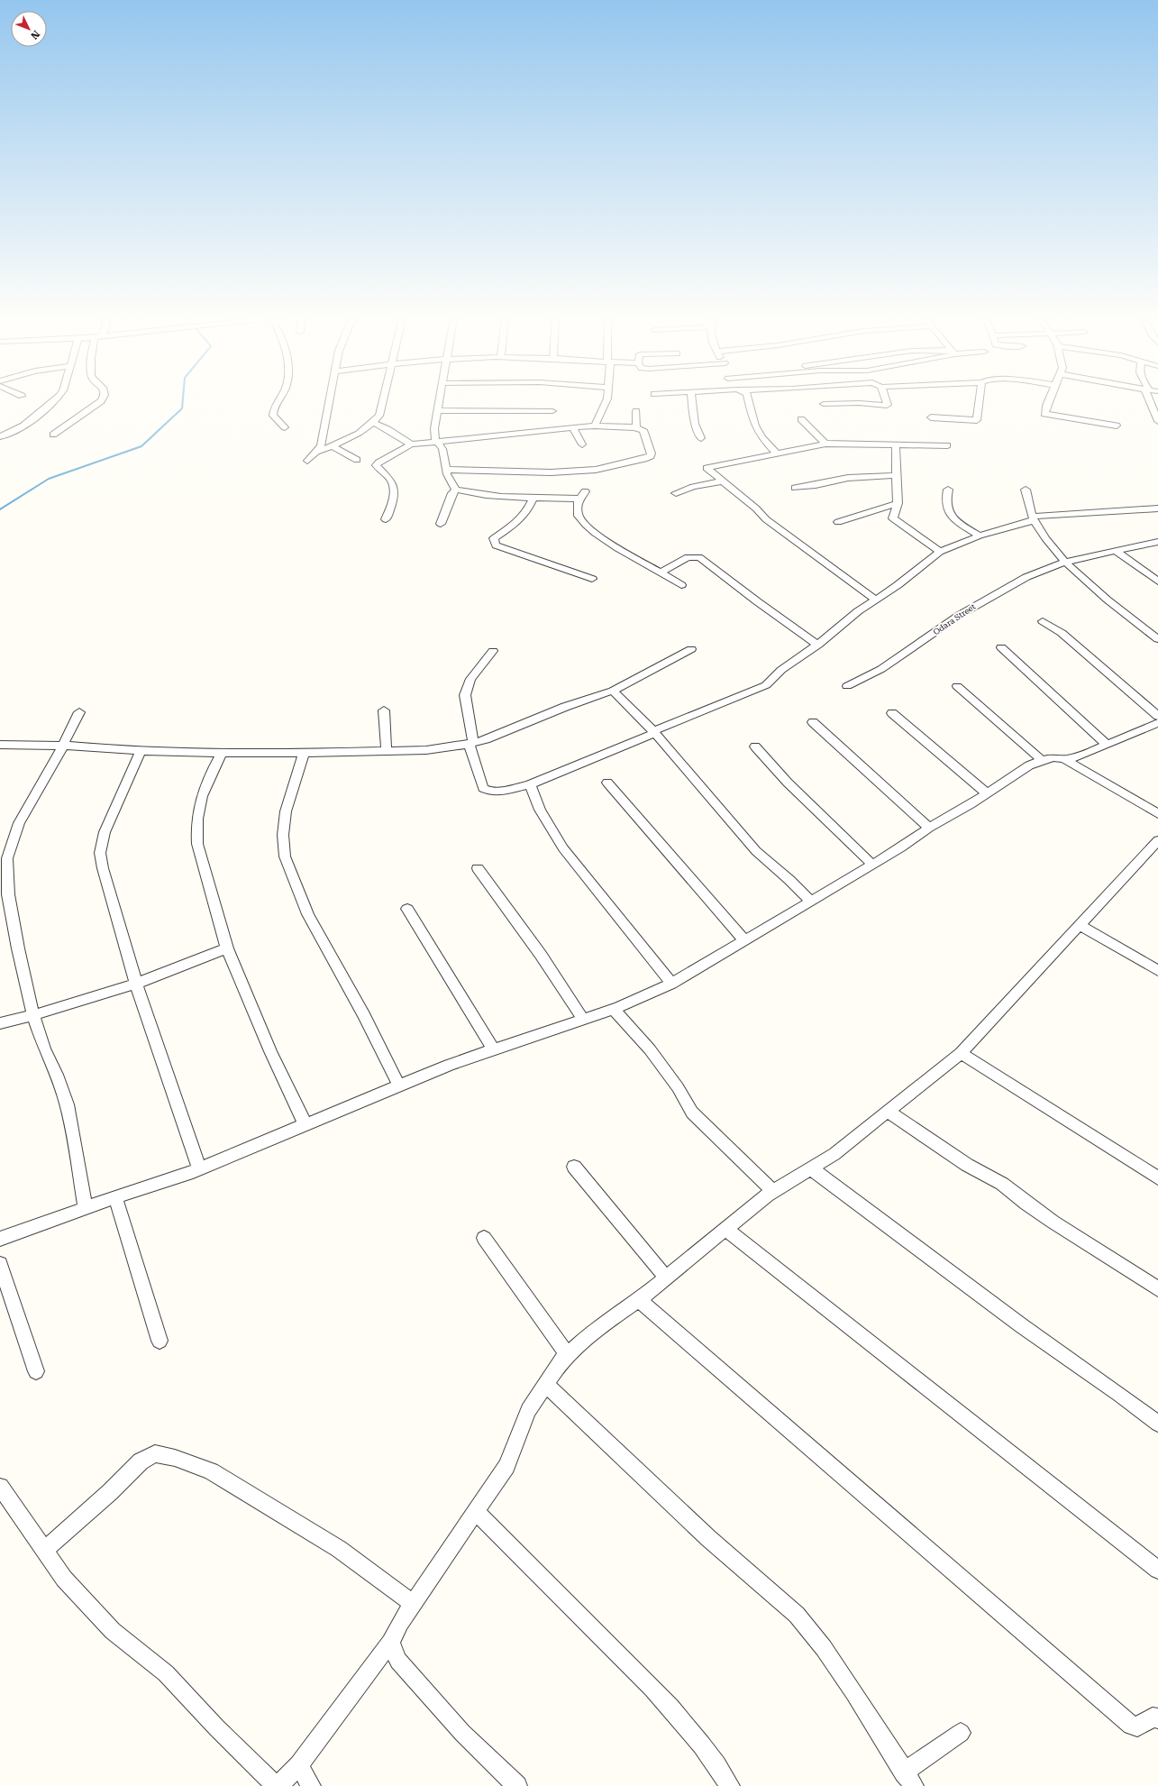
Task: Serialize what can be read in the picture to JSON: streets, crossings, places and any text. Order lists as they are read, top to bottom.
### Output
{
  "streets": {
    "street": ["Odara Street"]
  },
  "north": "bottom right"
}
